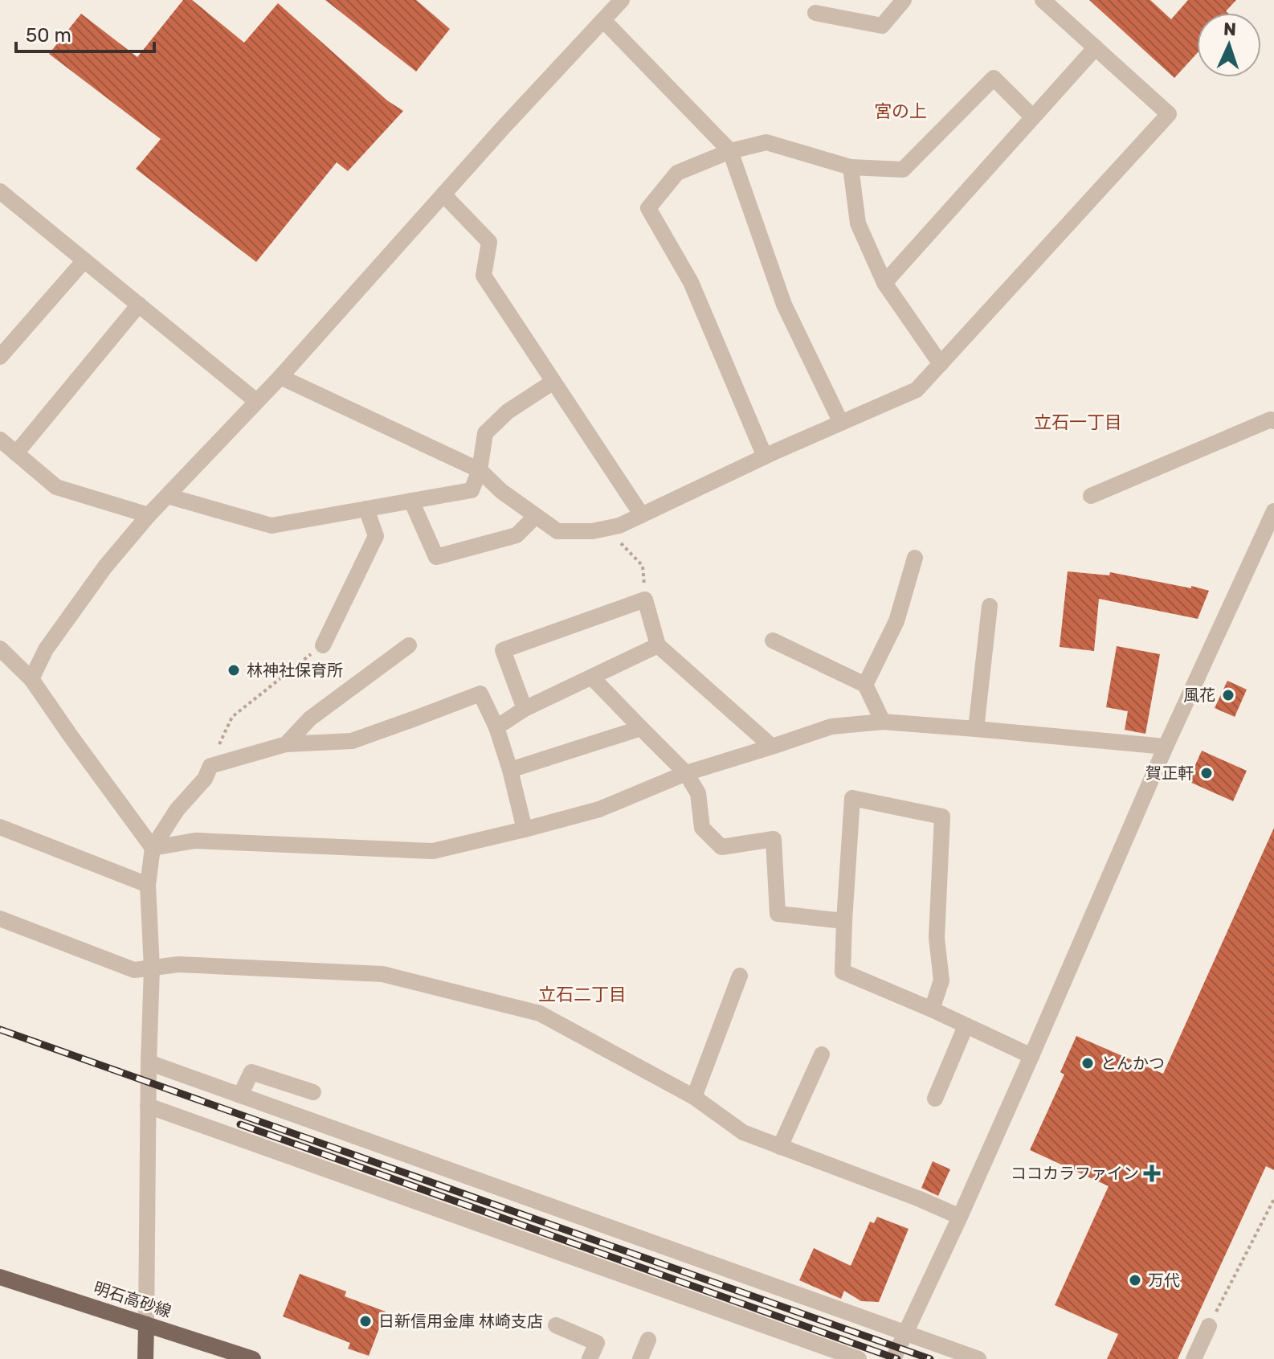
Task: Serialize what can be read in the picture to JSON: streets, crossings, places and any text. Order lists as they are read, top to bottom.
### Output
{
  "streets": {
    "main road": ["明石高砂線"]
  },
  "districts": ["宮の上", "立石一丁目", "立石二丁目"],
  "places": {
    "other": [
      "林神社保育所",
      "風花",
      "賀正軒",
      "とんかつ",
      "万代",
      "日新信用金庫 林崎支店"
    ],
    "health": ["ココカラファイン"]
  },
  "scale_bar": "50 m",
  "north": "top"
}
